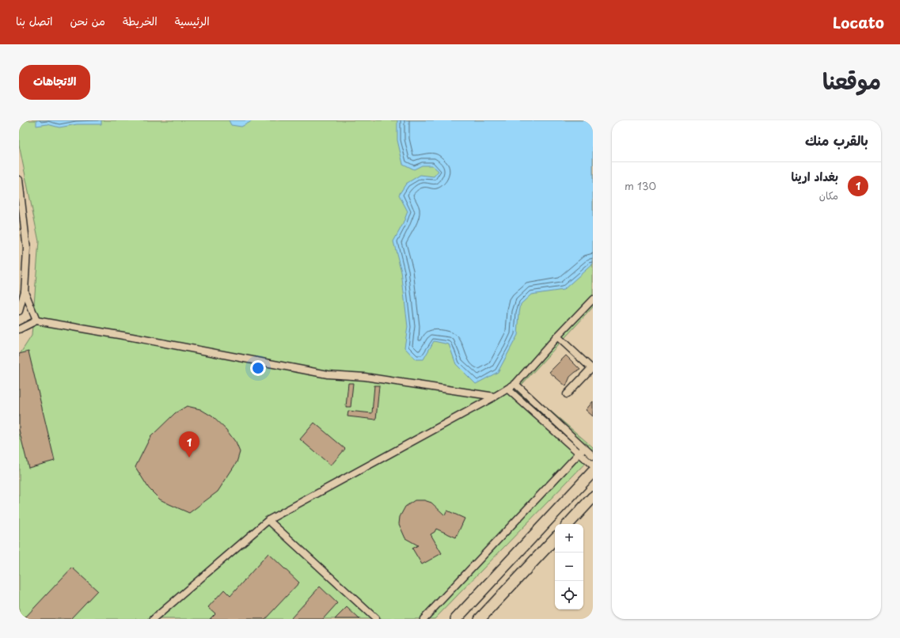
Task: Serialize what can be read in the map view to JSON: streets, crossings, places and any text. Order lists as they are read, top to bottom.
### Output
{
  "page": {
    "header": "Locato",
    "nav": [
      "الرئيسية",
      "الخريطة",
      "من نحن",
      "اتصل بنا"
    ],
    "title": "موقعنا",
    "buttons": "الاتجاهات",
    "heading": "بالقرب منك",
    "list": [
      {
        "mark": "1",
        "name": "بغداد ارينا",
        "note": "مكان",
        "value": "130 m"
      }
    ],
    "pins": "1",
    "map_buttons": ["+", "−"]
  }
}
